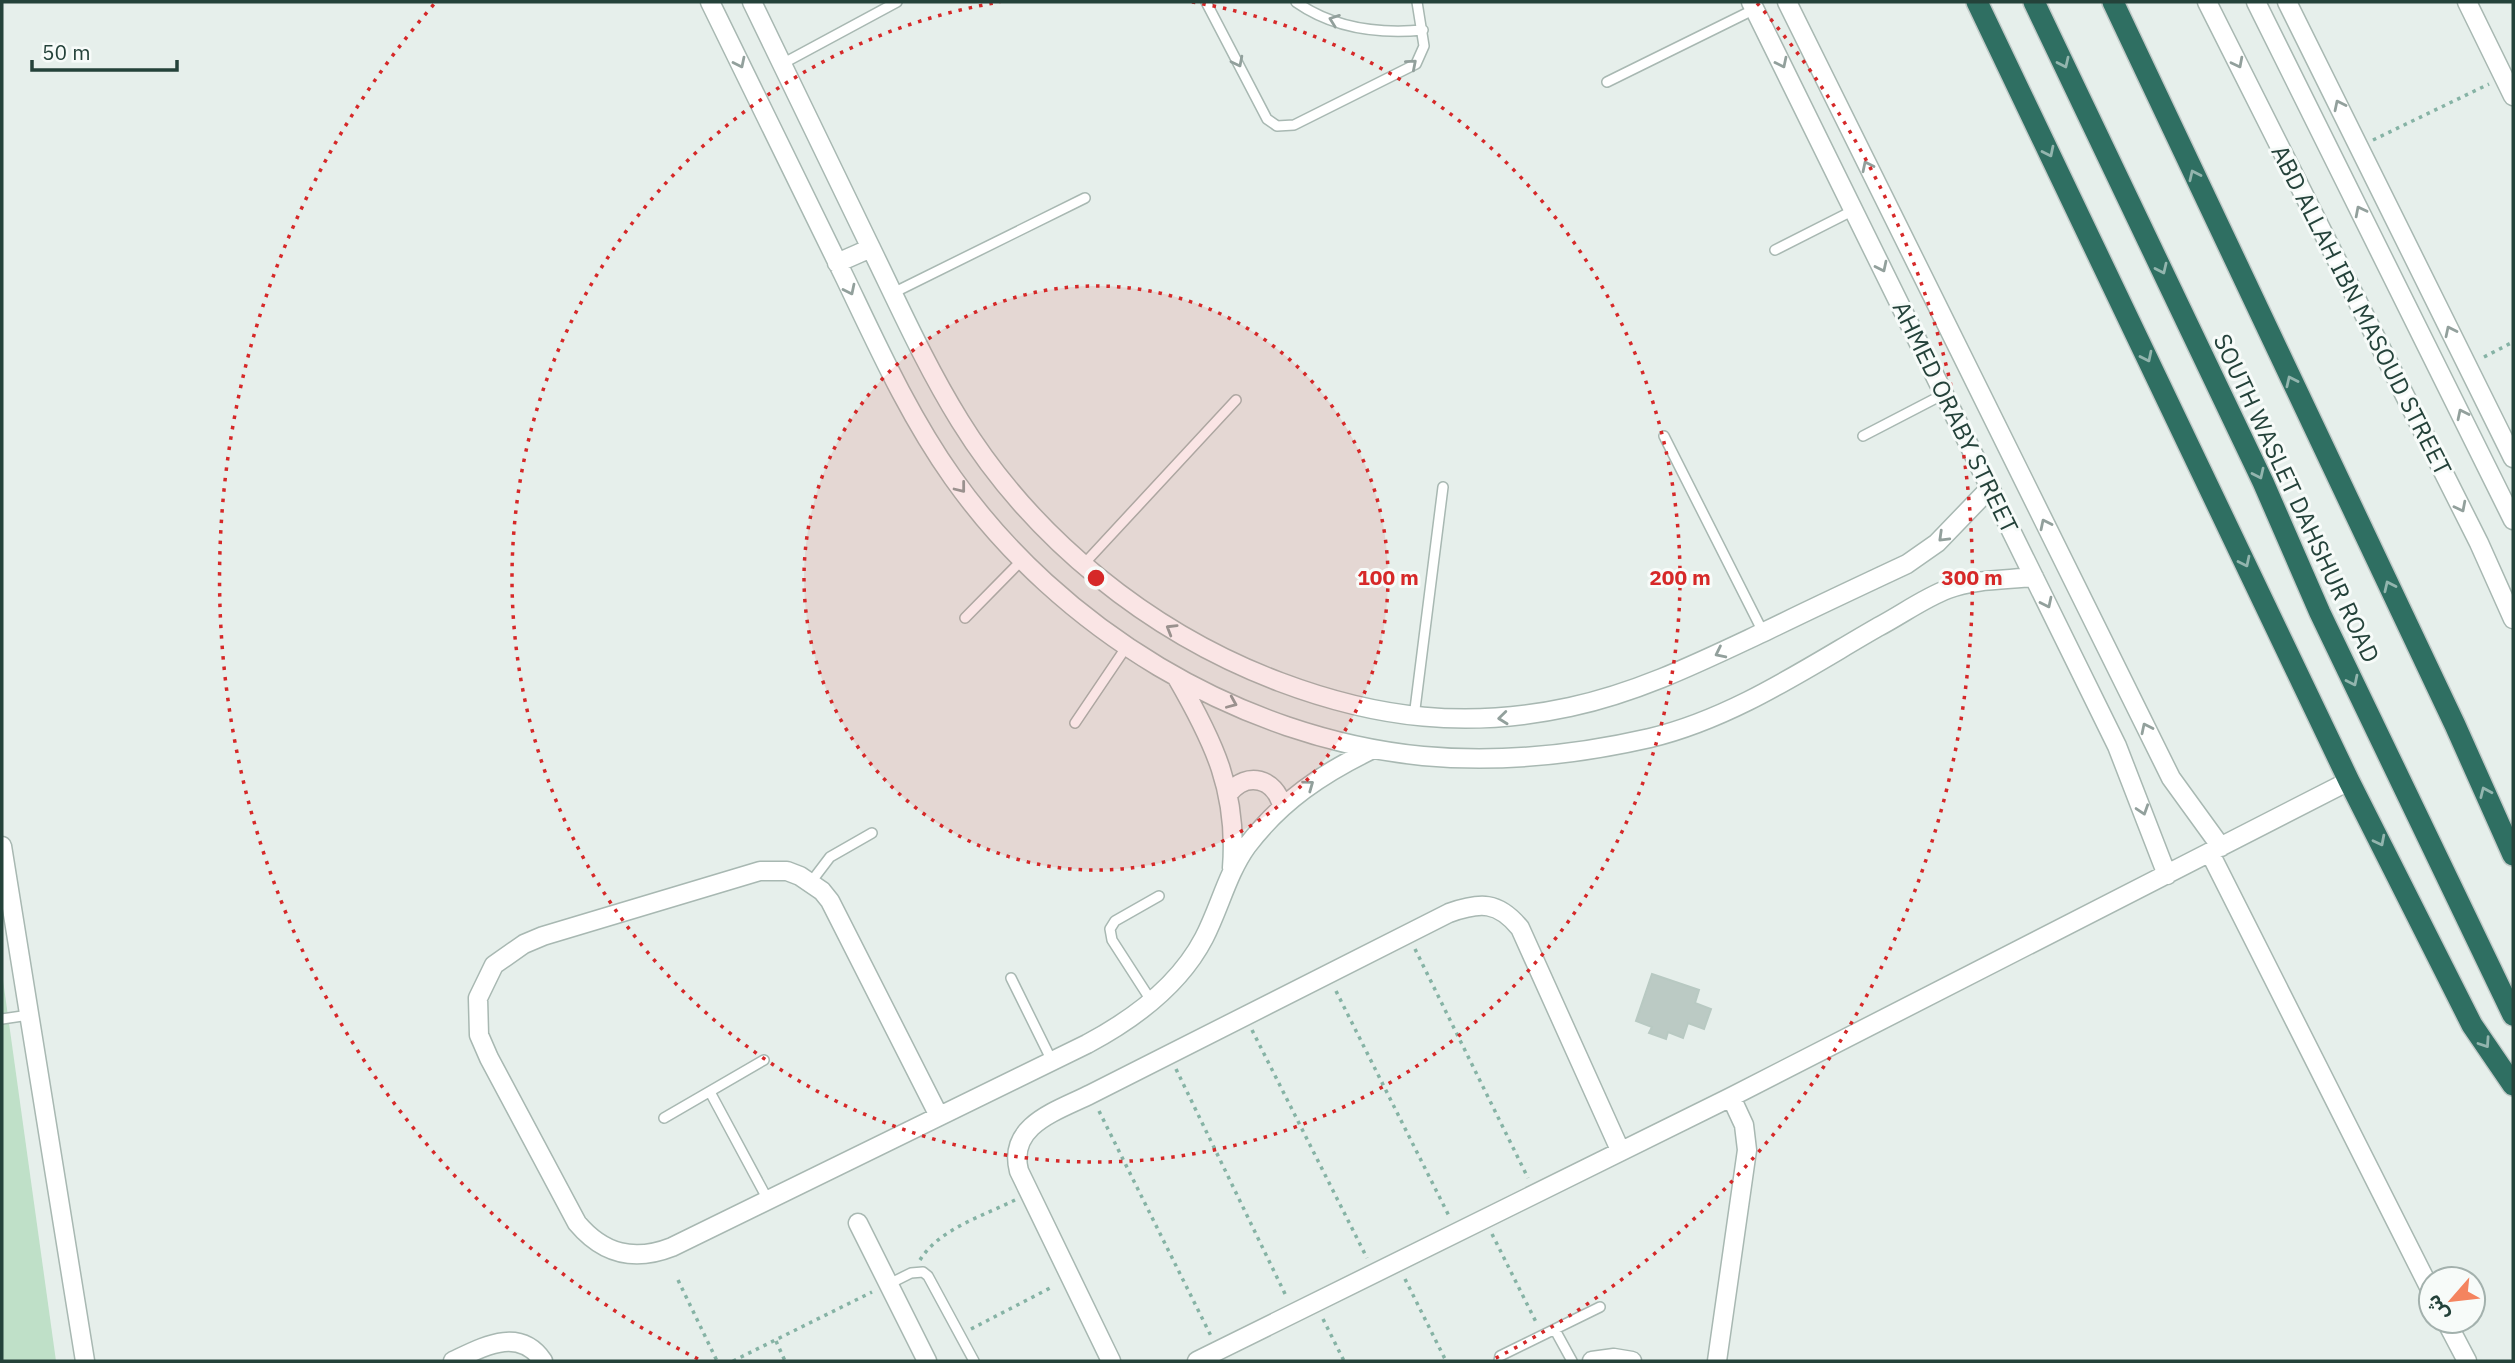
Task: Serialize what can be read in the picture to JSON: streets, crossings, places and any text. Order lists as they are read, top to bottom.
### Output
{
  "streets": {
    "highway": ["SOUTH WASLET DAHSHUR ROAD"],
    "street": ["ABD ALLAH IBN MASOUD STREET", "AHMED ORABY STREET"]
  },
  "scale_bar": "50 m",
  "north": "bottom left",
  "rings": ["100 m", "200 m", "300 m"]
}
